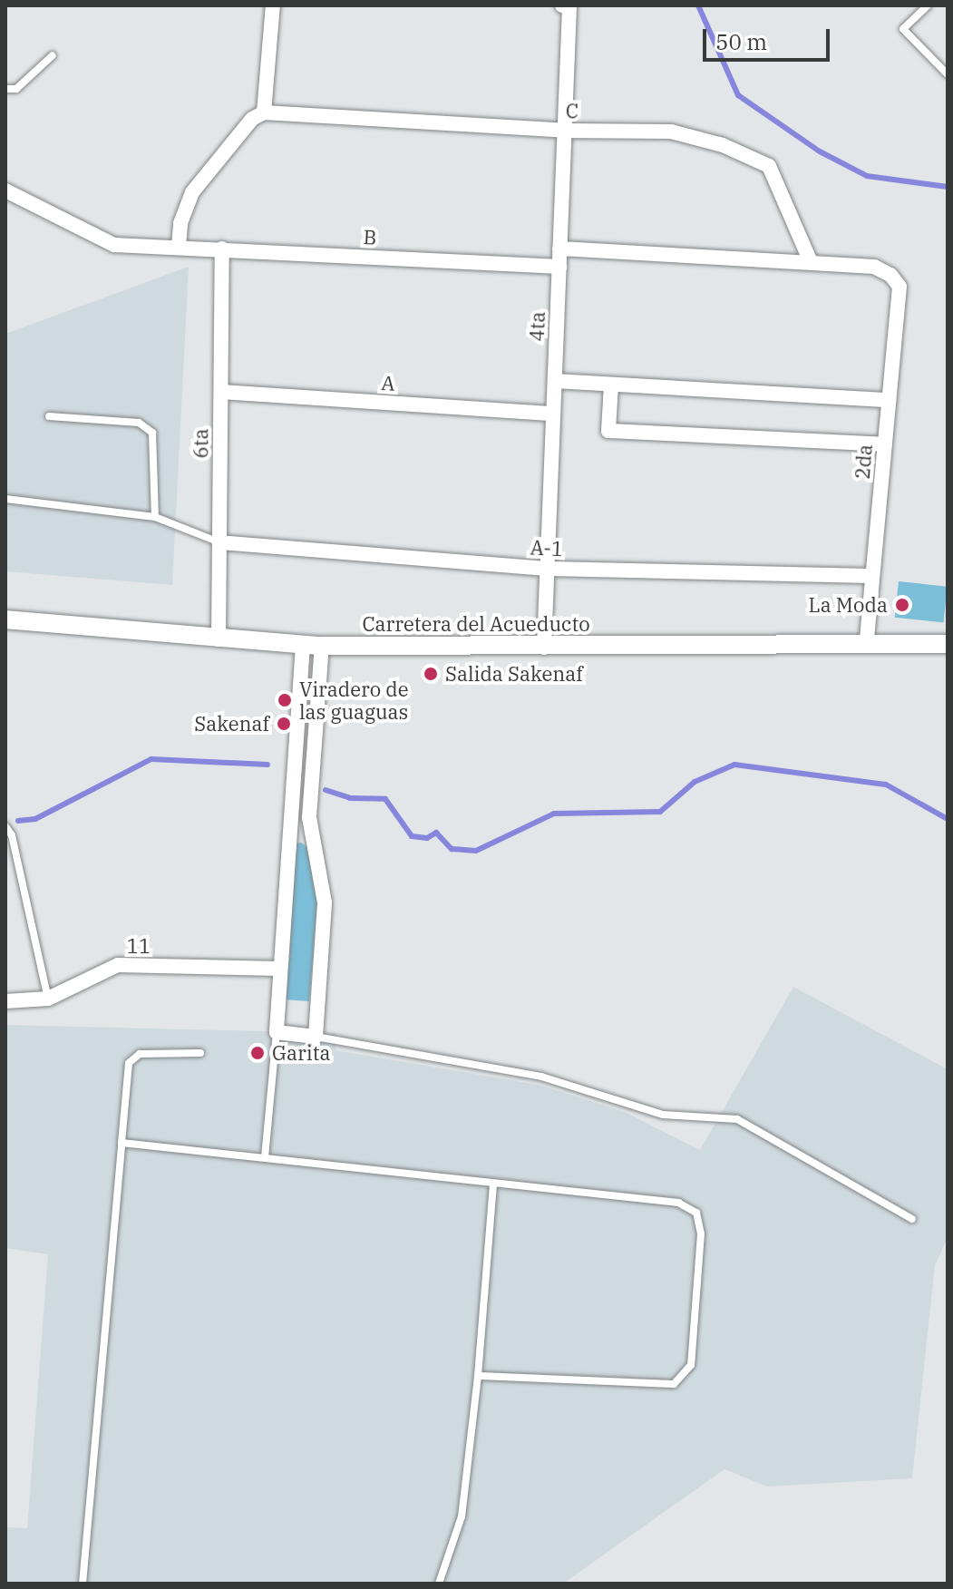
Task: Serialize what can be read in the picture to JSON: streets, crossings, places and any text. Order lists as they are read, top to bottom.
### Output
{
  "streets": {
    "street": [
      "C",
      "B",
      "4ta",
      "A",
      "6ta",
      "2da",
      "A-1",
      "Carretera del Acueducto",
      "11"
    ]
  },
  "crossings": [
    ["C", "4ta"],
    ["C", "2da"],
    ["B", "4ta"],
    ["B", "6ta"],
    ["4ta", "A"],
    ["4ta", "A-1"],
    ["4ta", "Carretera del Acueducto"],
    ["A", "6ta"],
    ["6ta", "A-1"],
    ["6ta", "Carretera del Acueducto"],
    ["2da", "A-1"],
    ["2da", "Carretera del Acueducto"]
  ],
  "places": [
    "La Moda",
    "Salida Sakenaf",
    "Viradero de las guaguas",
    "Sakenaf",
    "Garita"
  ],
  "scale_bar": "50 m"
}
